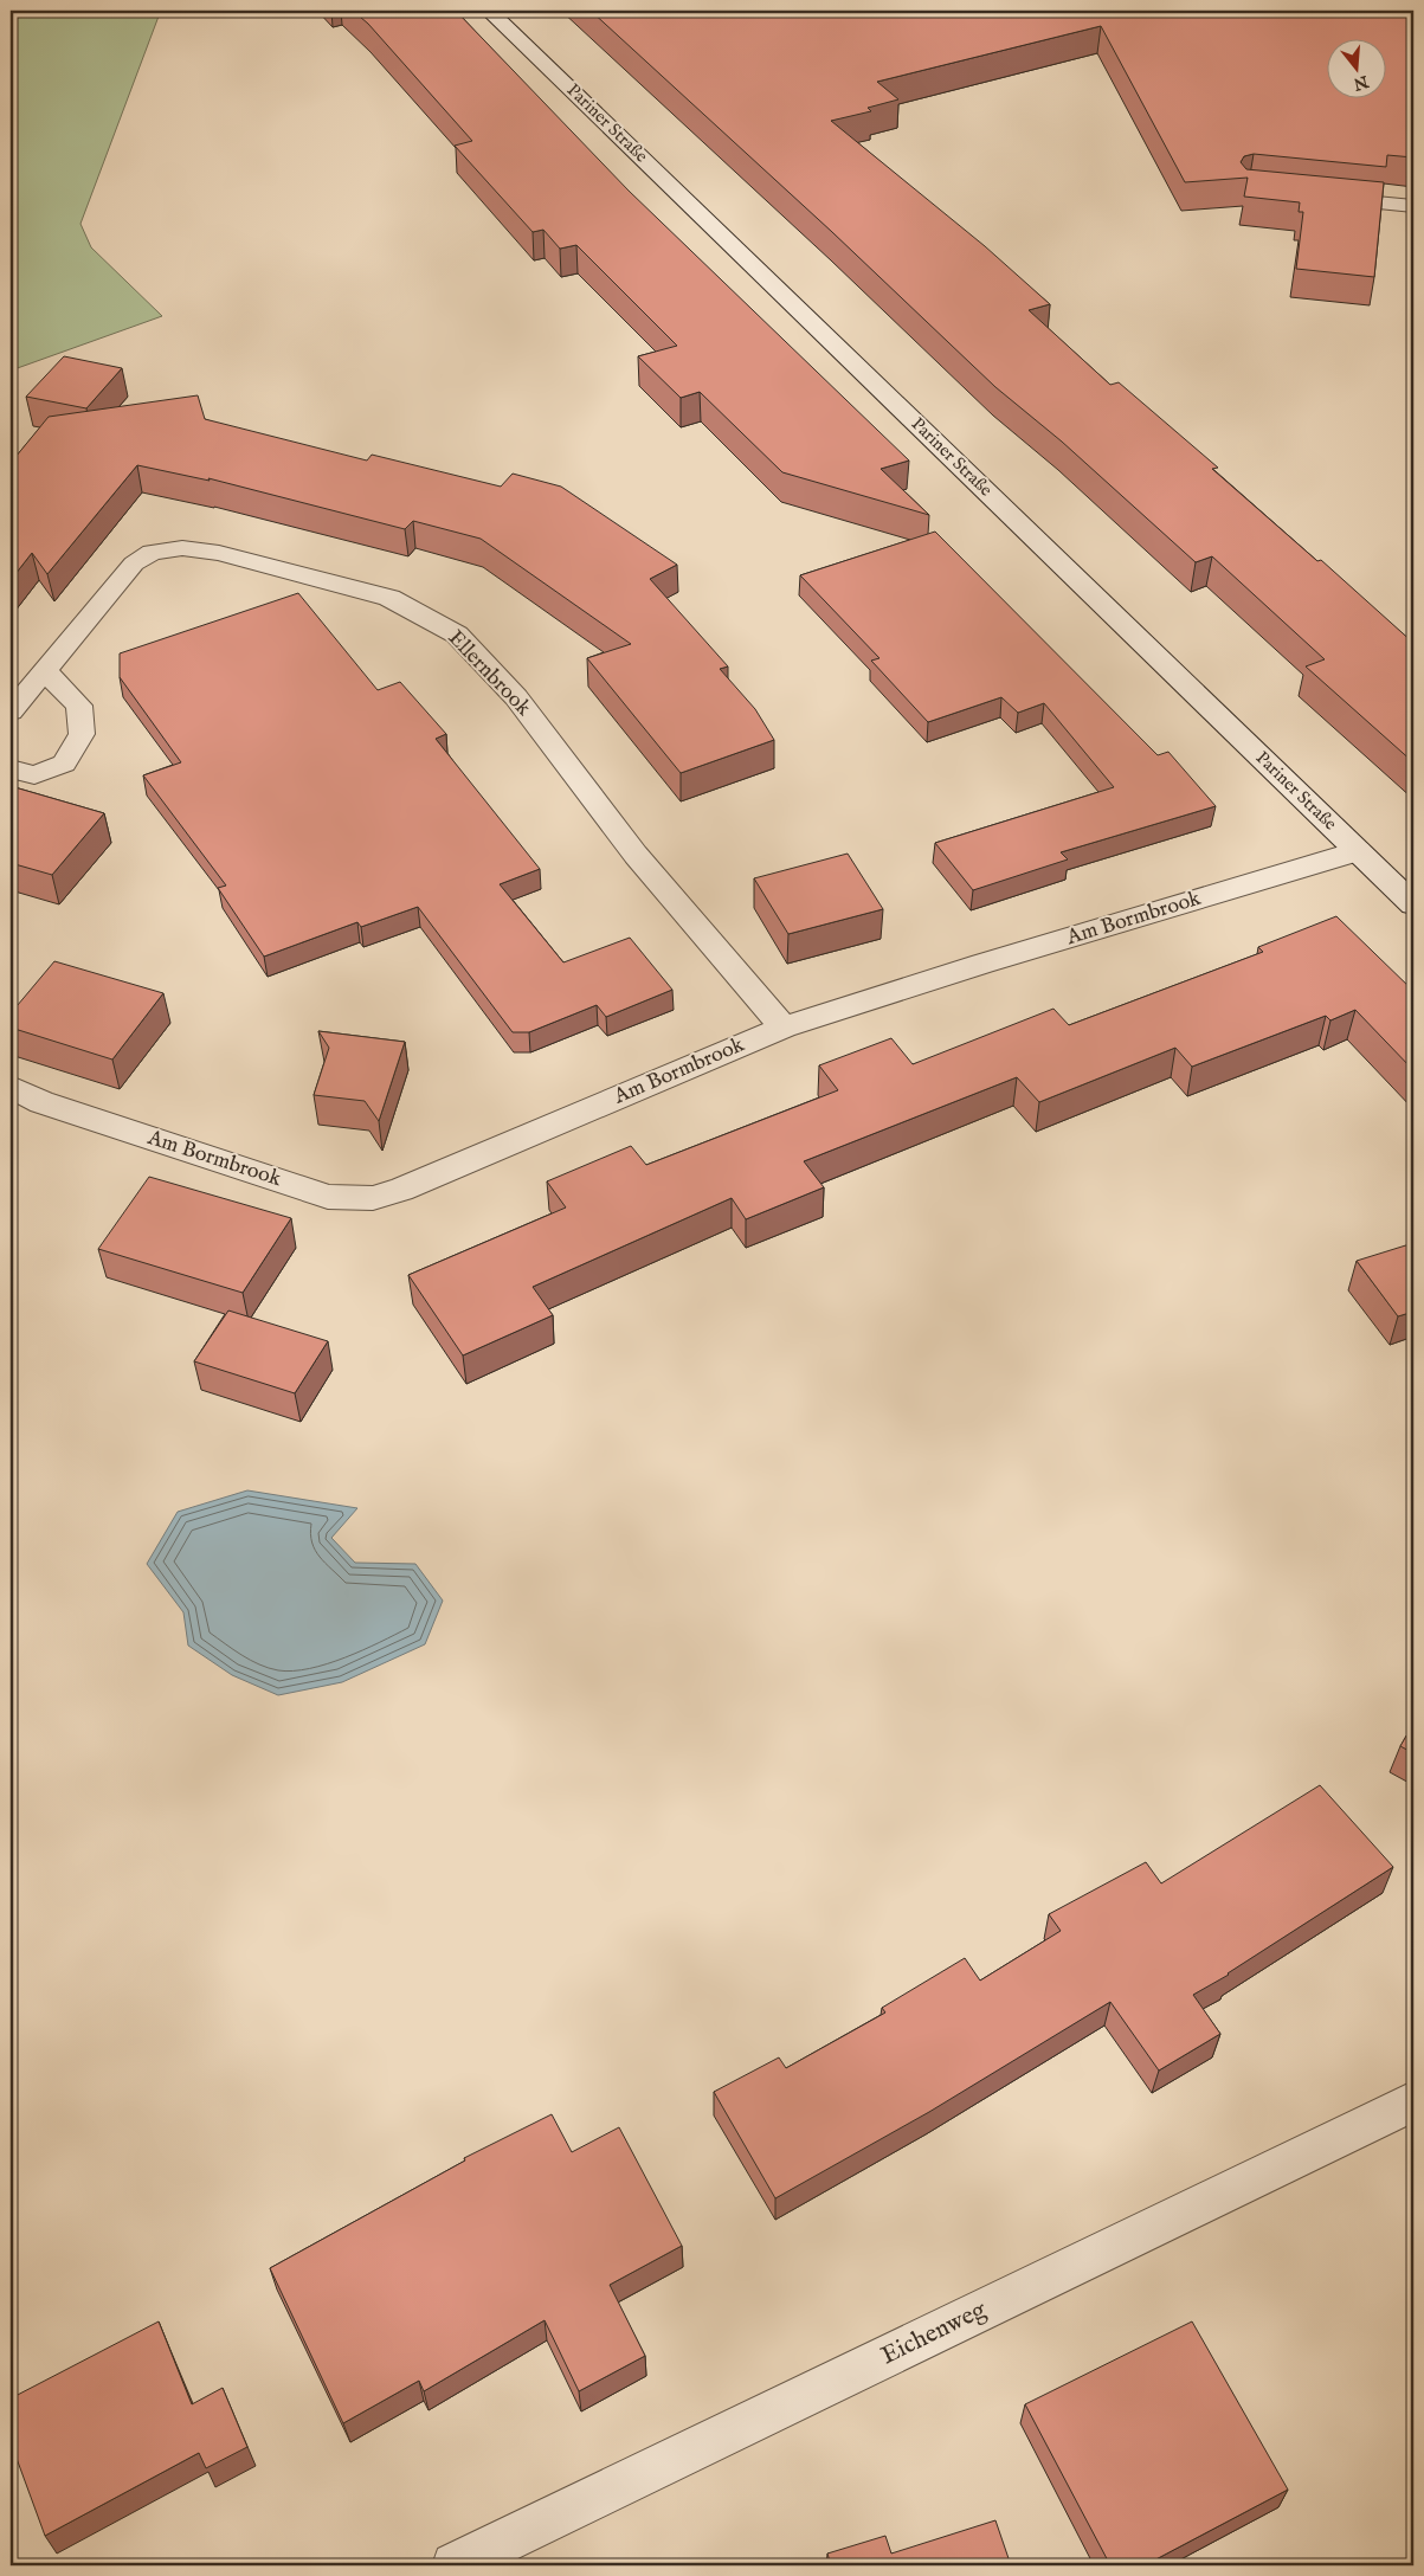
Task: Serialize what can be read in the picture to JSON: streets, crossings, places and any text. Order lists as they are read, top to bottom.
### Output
{
  "streets": {
    "street": [
      "Pariner Straße",
      "Ellernbrook",
      "Am Bormbrook",
      "Eichenweg"
    ]
  },
  "crossings": [
    ["Pariner Straße", "Am Bormbrook"],
    ["Ellernbrook", "Am Bormbrook"]
  ],
  "north": "bottom"
}
